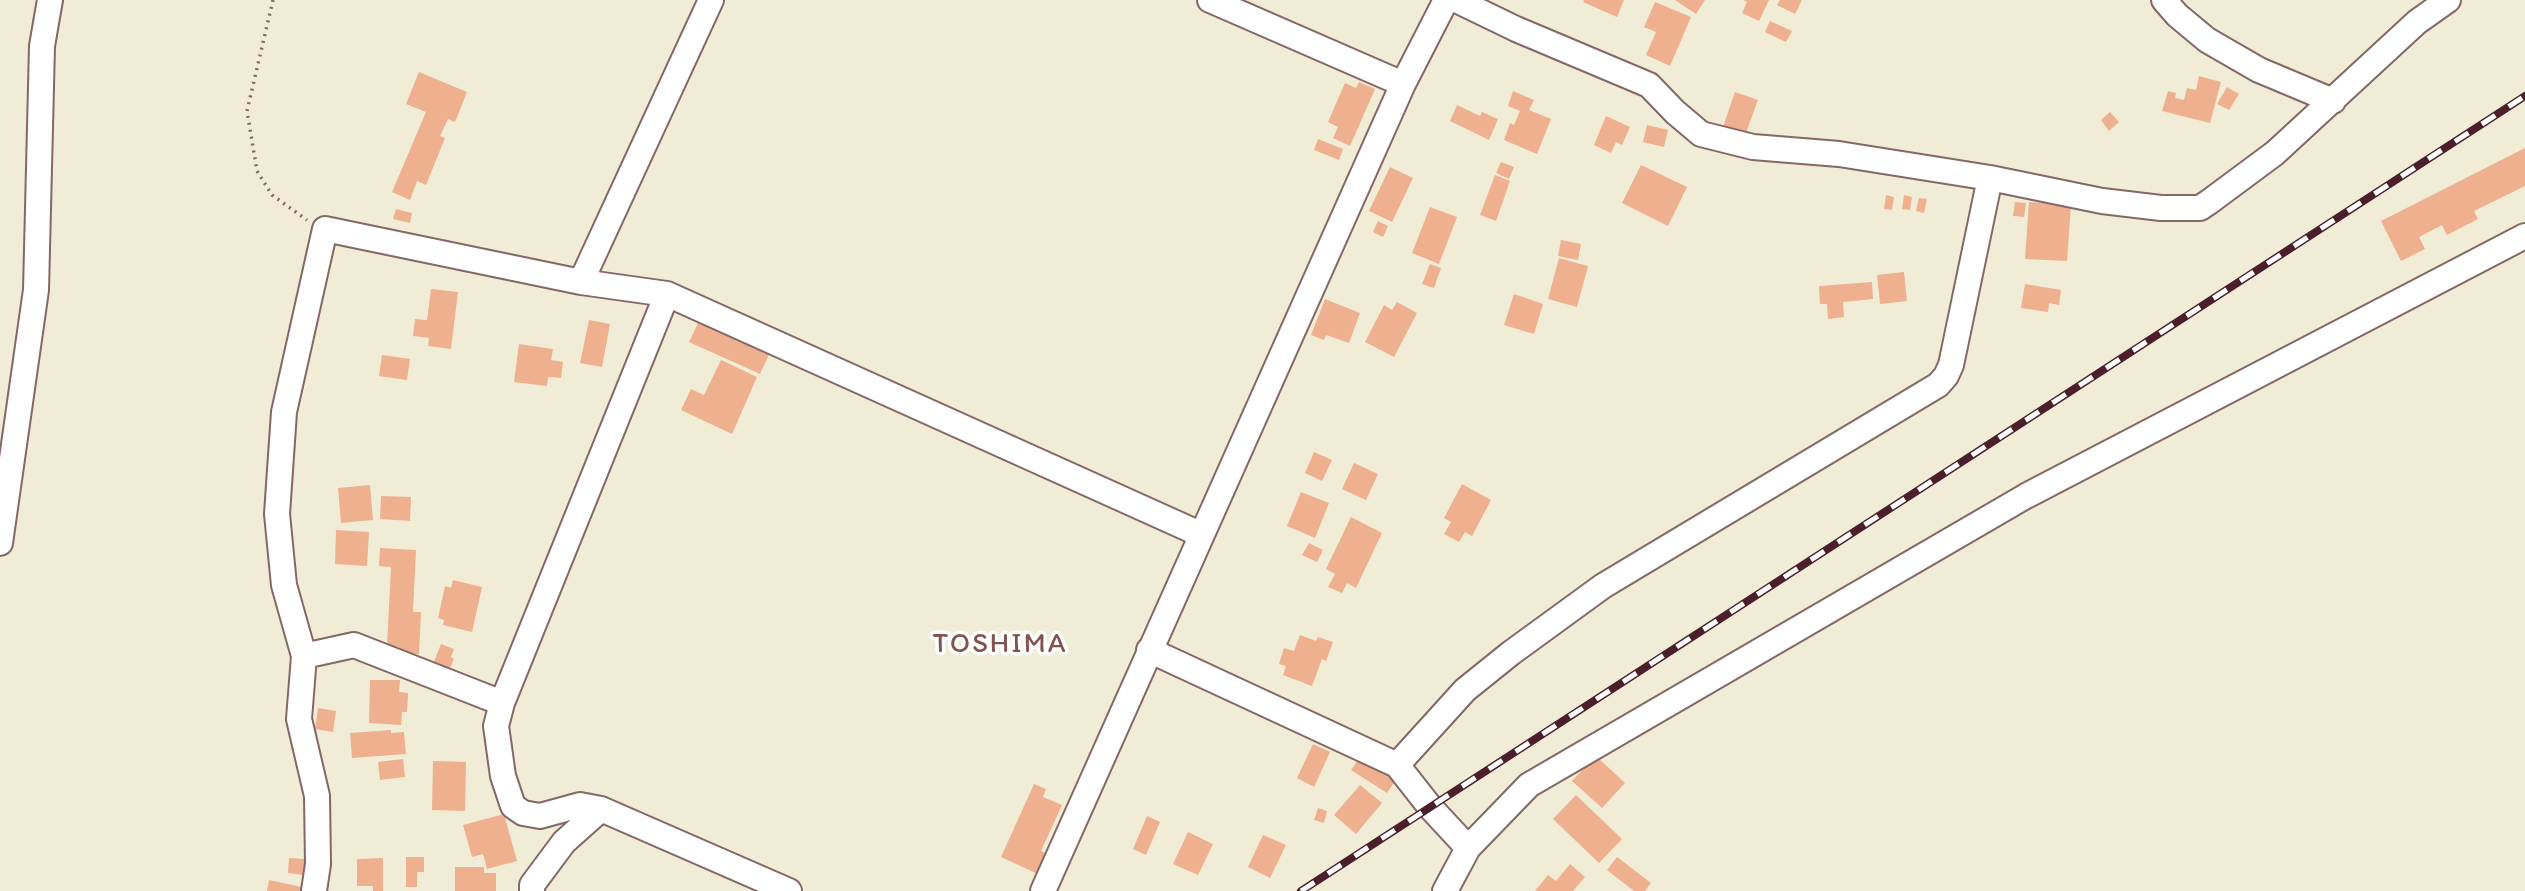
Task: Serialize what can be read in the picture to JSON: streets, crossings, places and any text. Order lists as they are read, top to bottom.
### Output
{
  "districts": ["TOSHIMA"]
}
